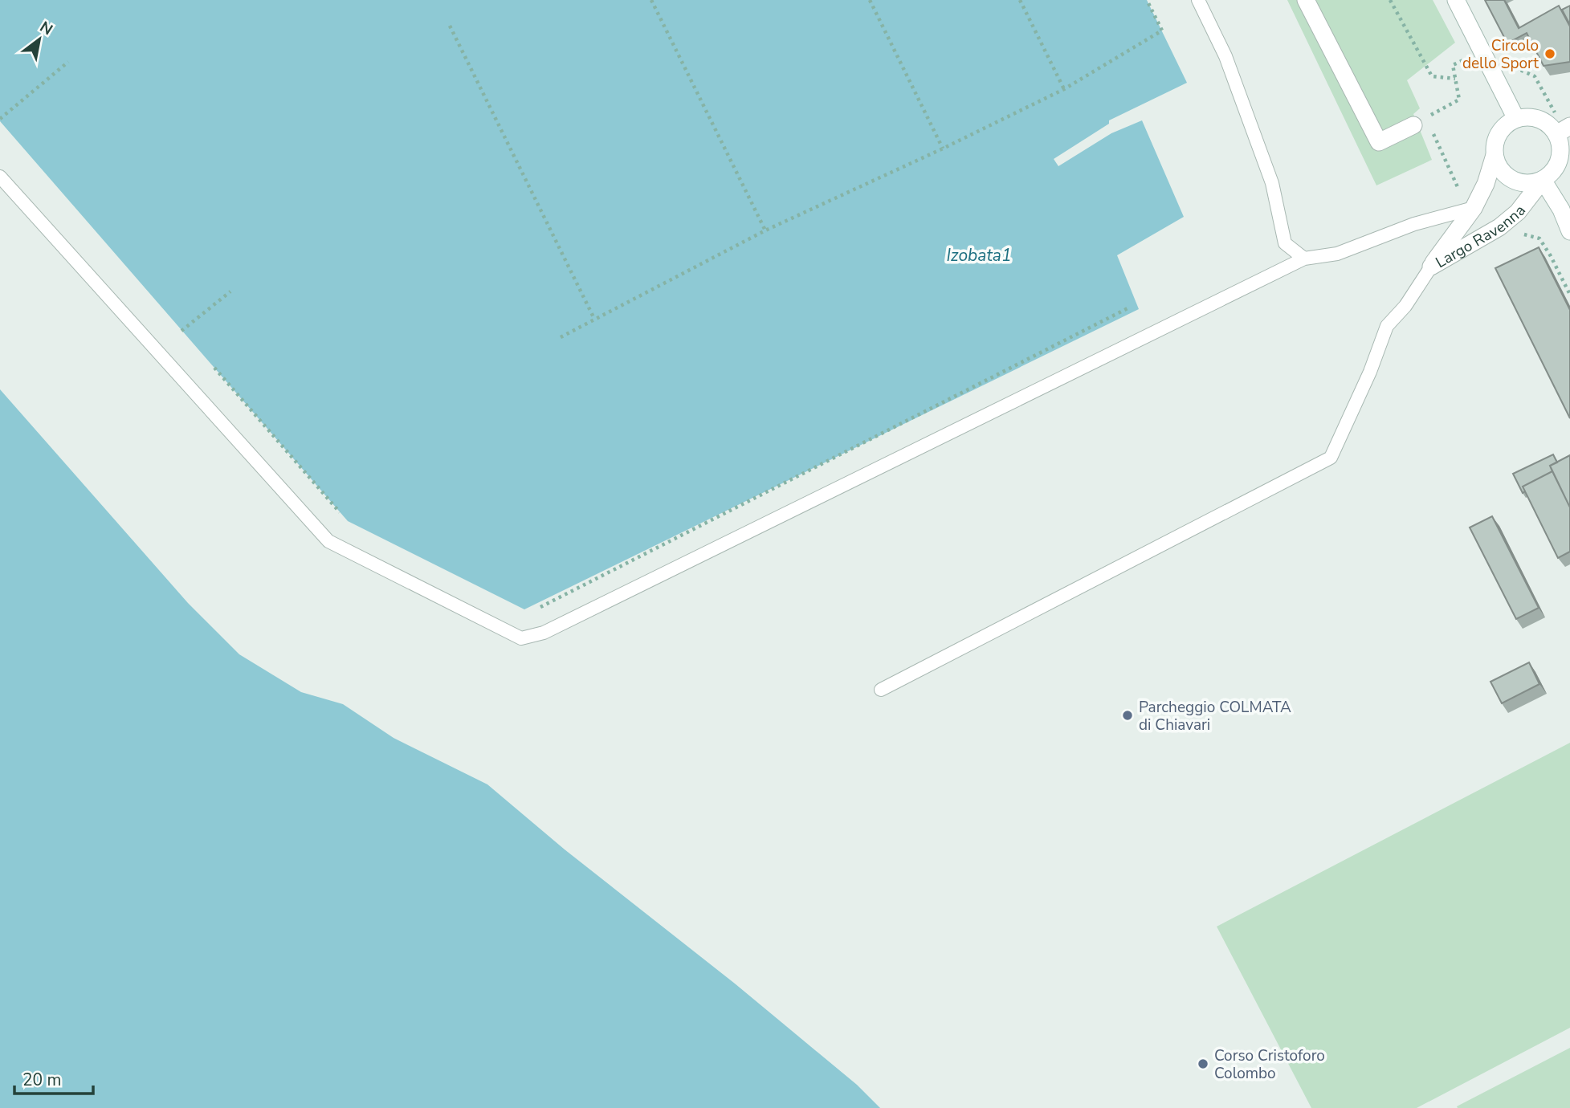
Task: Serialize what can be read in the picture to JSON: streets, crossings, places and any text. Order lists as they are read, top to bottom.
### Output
{
  "streets": {
    "street": ["Largo Ravenna"]
  },
  "water": ["Izobata1"],
  "places": ["Circolo dello Sport", "Parcheggio COLMATA di Chiavari", "Corso Cristoforo Colombo"],
  "scale_bar": "20 m",
  "north": "top right"
}
